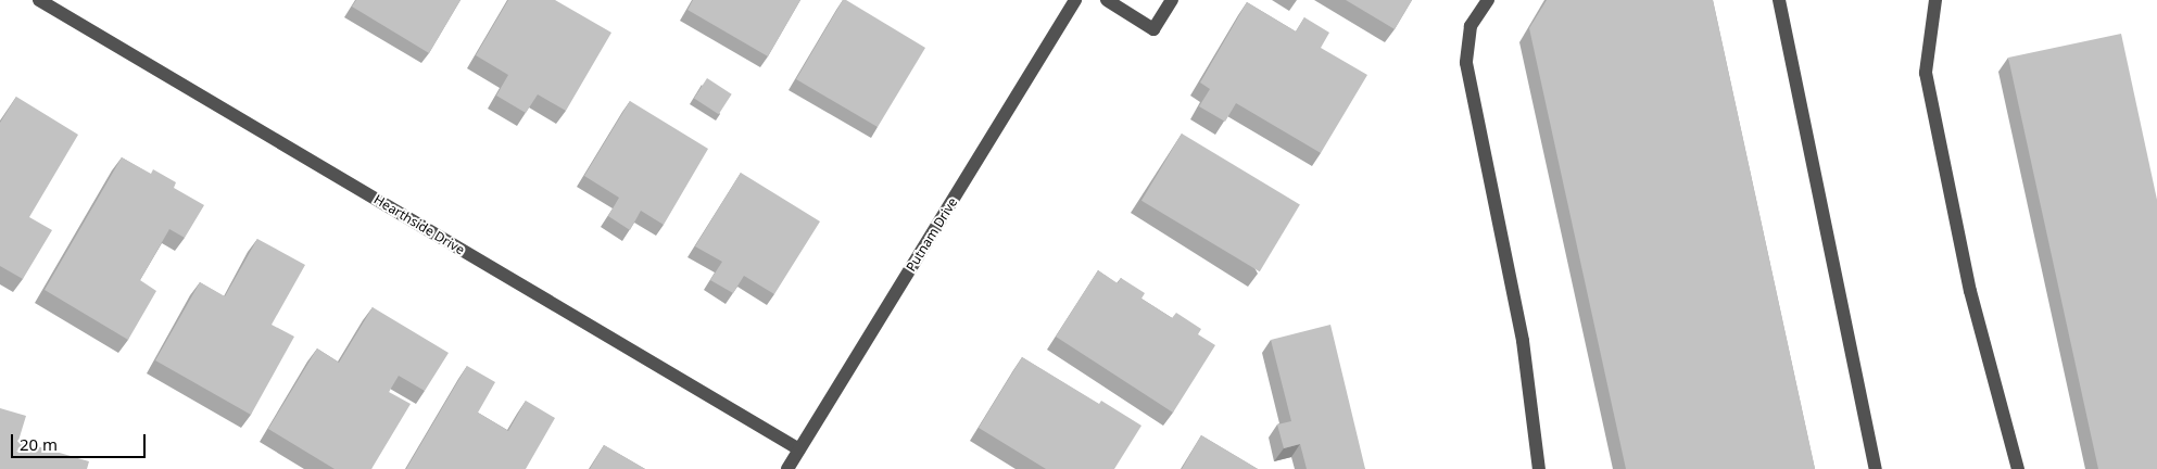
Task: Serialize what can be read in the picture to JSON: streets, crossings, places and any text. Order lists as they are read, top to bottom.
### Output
{
  "streets": {
    "street": ["Hearthside Drive", "Putnam Drive"]
  },
  "crossings": [
    ["Hearthside Drive", "Putnam Drive"]
  ],
  "scale_bar": "20 m"
}
